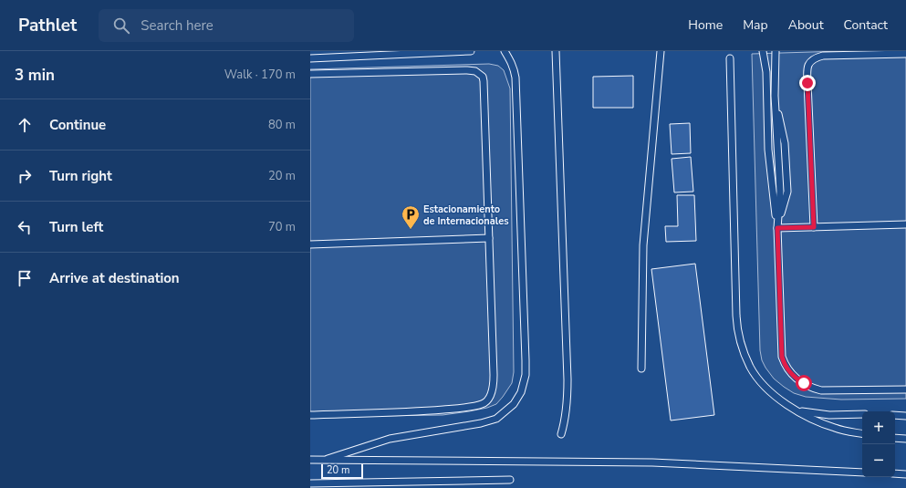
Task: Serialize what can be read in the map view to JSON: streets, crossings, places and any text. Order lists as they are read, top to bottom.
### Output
{
  "places": {
    "parking": ["Estacionamiento de Internacionales"]
  },
  "scale_bar": "20 m",
  "page": {
    "header": "Pathlet",
    "search": "Search here",
    "nav": [
      "Home",
      "Map",
      "About",
      "Contact"
    ],
    "heading": ["3 min", "Walk · 170 m"],
    "list": [
      ["Continue", "80 m"],
      ["Turn right", "20 m"],
      ["Turn left", "70 m"],
      "Arrive at destination"
    ],
    "map_buttons": ["+", "−"],
    "scale": "20 m"
  }
}
